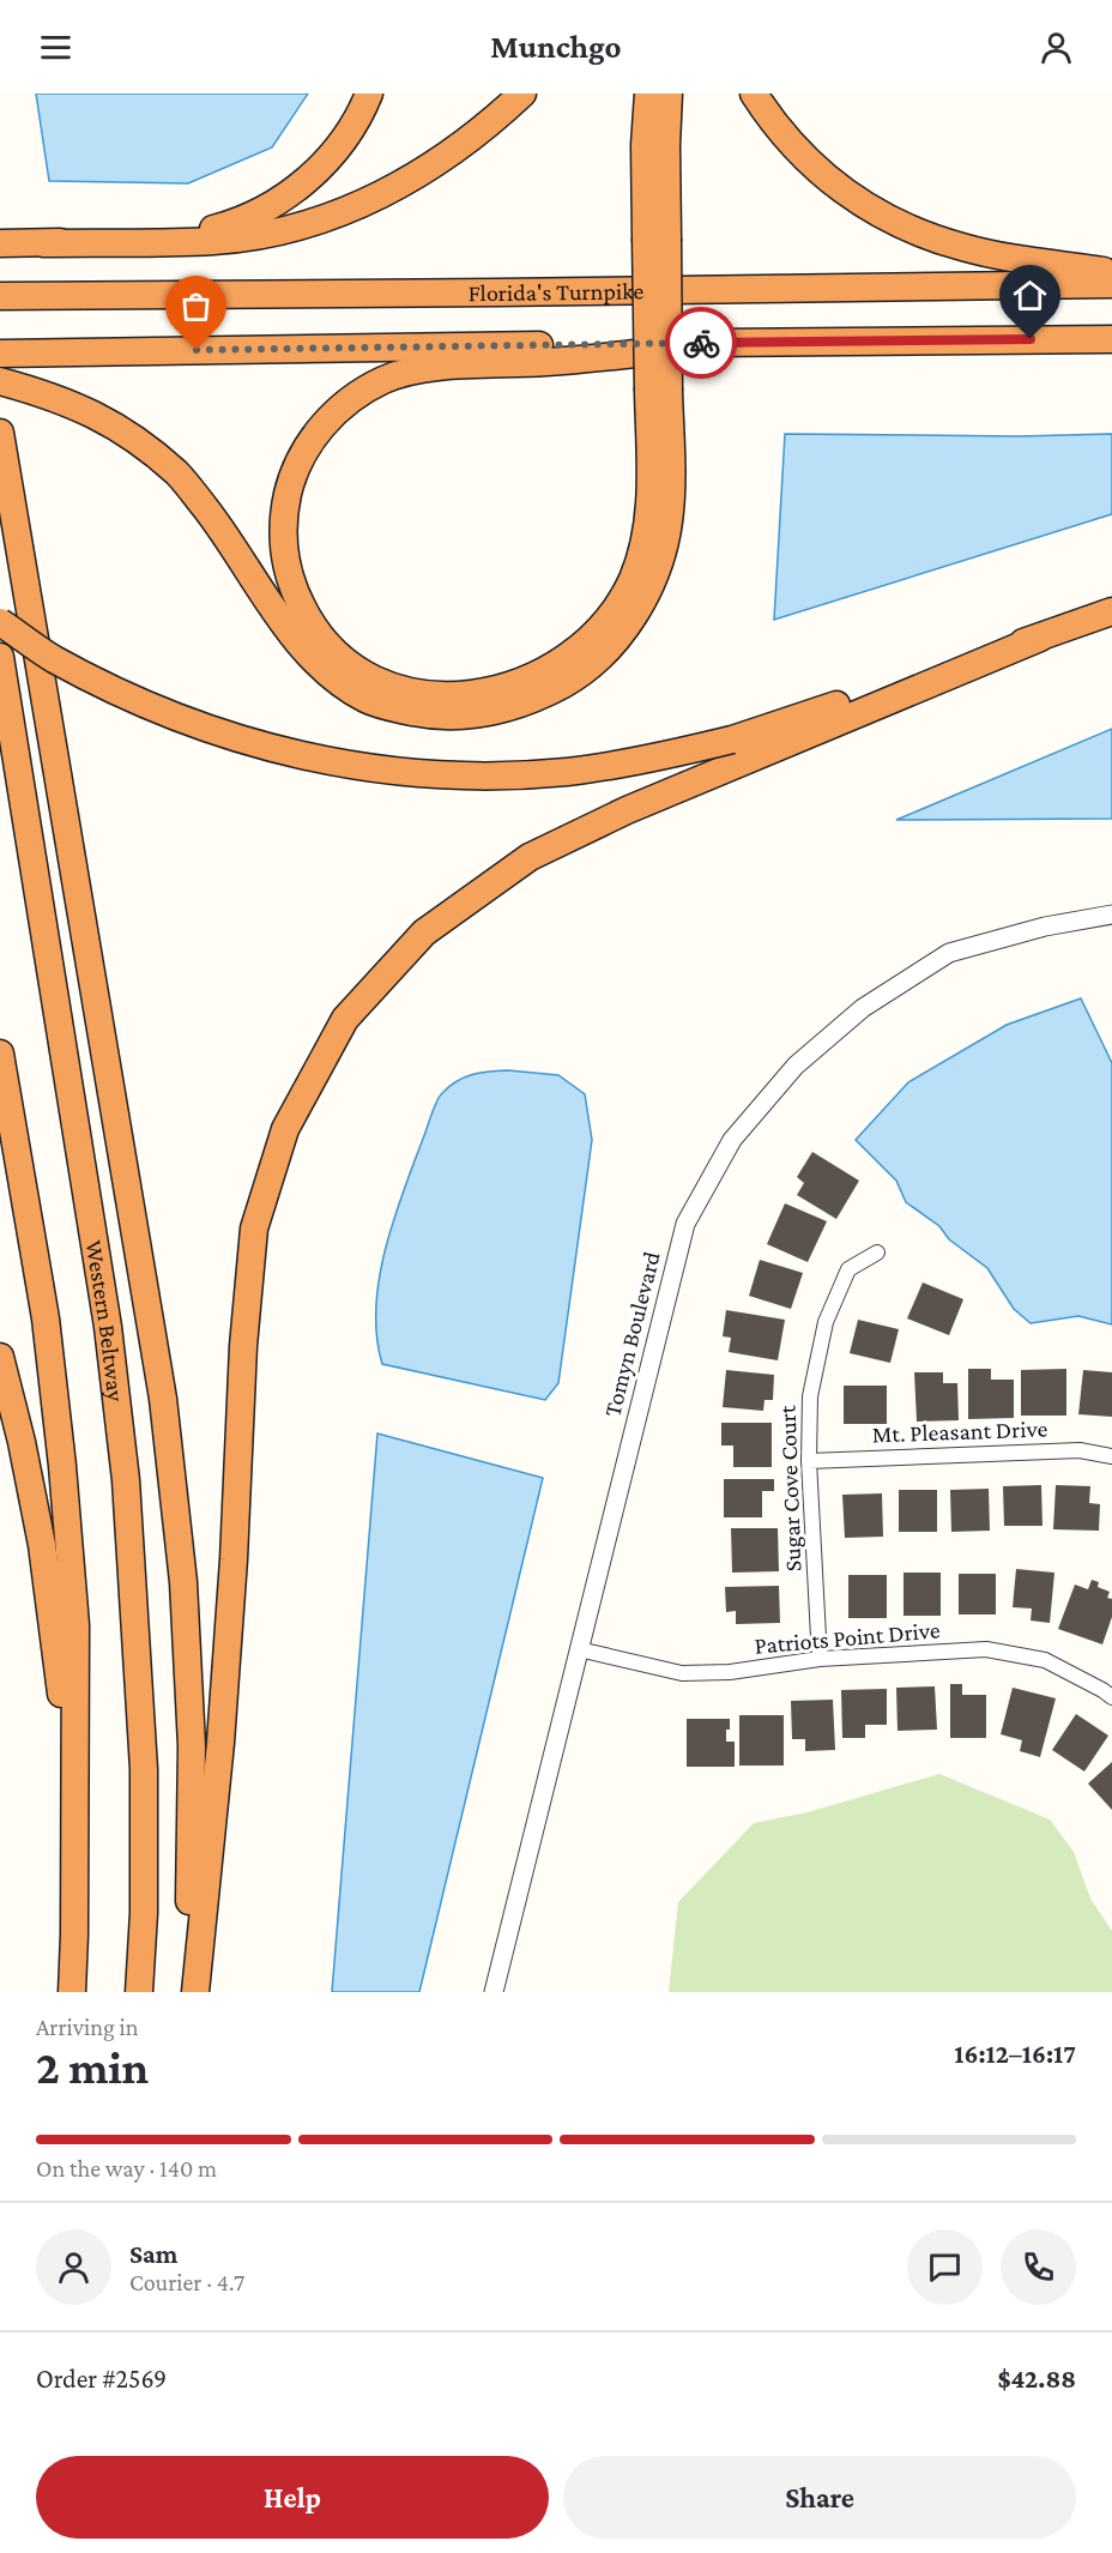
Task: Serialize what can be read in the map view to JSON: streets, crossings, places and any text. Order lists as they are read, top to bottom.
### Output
{
  "streets": {
    "highway": ["Florida's Turnpike", "Western Beltway"],
    "street": [
      "Tomyn Boulevard",
      "Mt. Pleasant Drive",
      "Sugar Cove Court",
      "Patriots Point Drive"
    ]
  },
  "crossings": [
    ["Tomyn Boulevard", "Patriots Point Drive"],
    ["Mt. Pleasant Drive", "Sugar Cove Court"],
    ["Sugar Cove Court", "Patriots Point Drive"]
  ],
  "page": {
    "header": "Munchgo",
    "heading": ["2 min", "Arriving in", "16:12–16:17"],
    "panel": [
      "Sam",
      "Courier · 4.7",
      "Order #2569",
      "$42.88"
    ],
    "bar": "On the way · 140 m",
    "buttons": ["Help", "Share"]
  }
}
